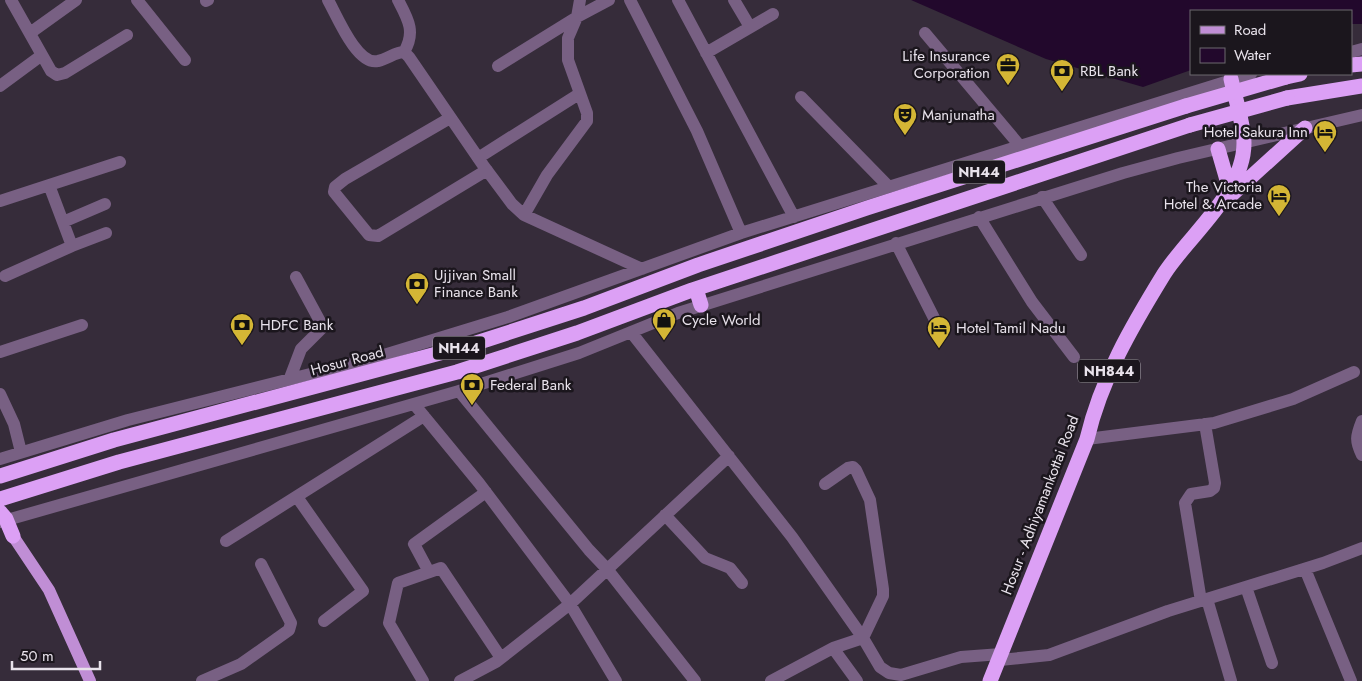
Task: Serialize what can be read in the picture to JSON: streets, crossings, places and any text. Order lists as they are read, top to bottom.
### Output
{
  "streets": {
    "highway": [
      "NH44",
      "Hosur Road",
      "NH844",
      "Hosur - Adhiyamankottai Road"
    ]
  },
  "crossings": [
    ["NH44", "Hosur Road"]
  ],
  "places": {
    "office": ["Life Insurance Corporation"],
    "bank": [
      "RBL Bank",
      "Ujjivan Small Finance Bank",
      "HDFC Bank",
      "Federal Bank"
    ],
    "theatre": ["Manjunatha"],
    "hotel": ["Hotel Sakura Inn", "The Victoria Hotel & Arcade", "Hotel Tamil Nadu"],
    "shop": ["Cycle World"]
  },
  "legend": ["Road", "Water"],
  "scale_bar": "50 m"
}
